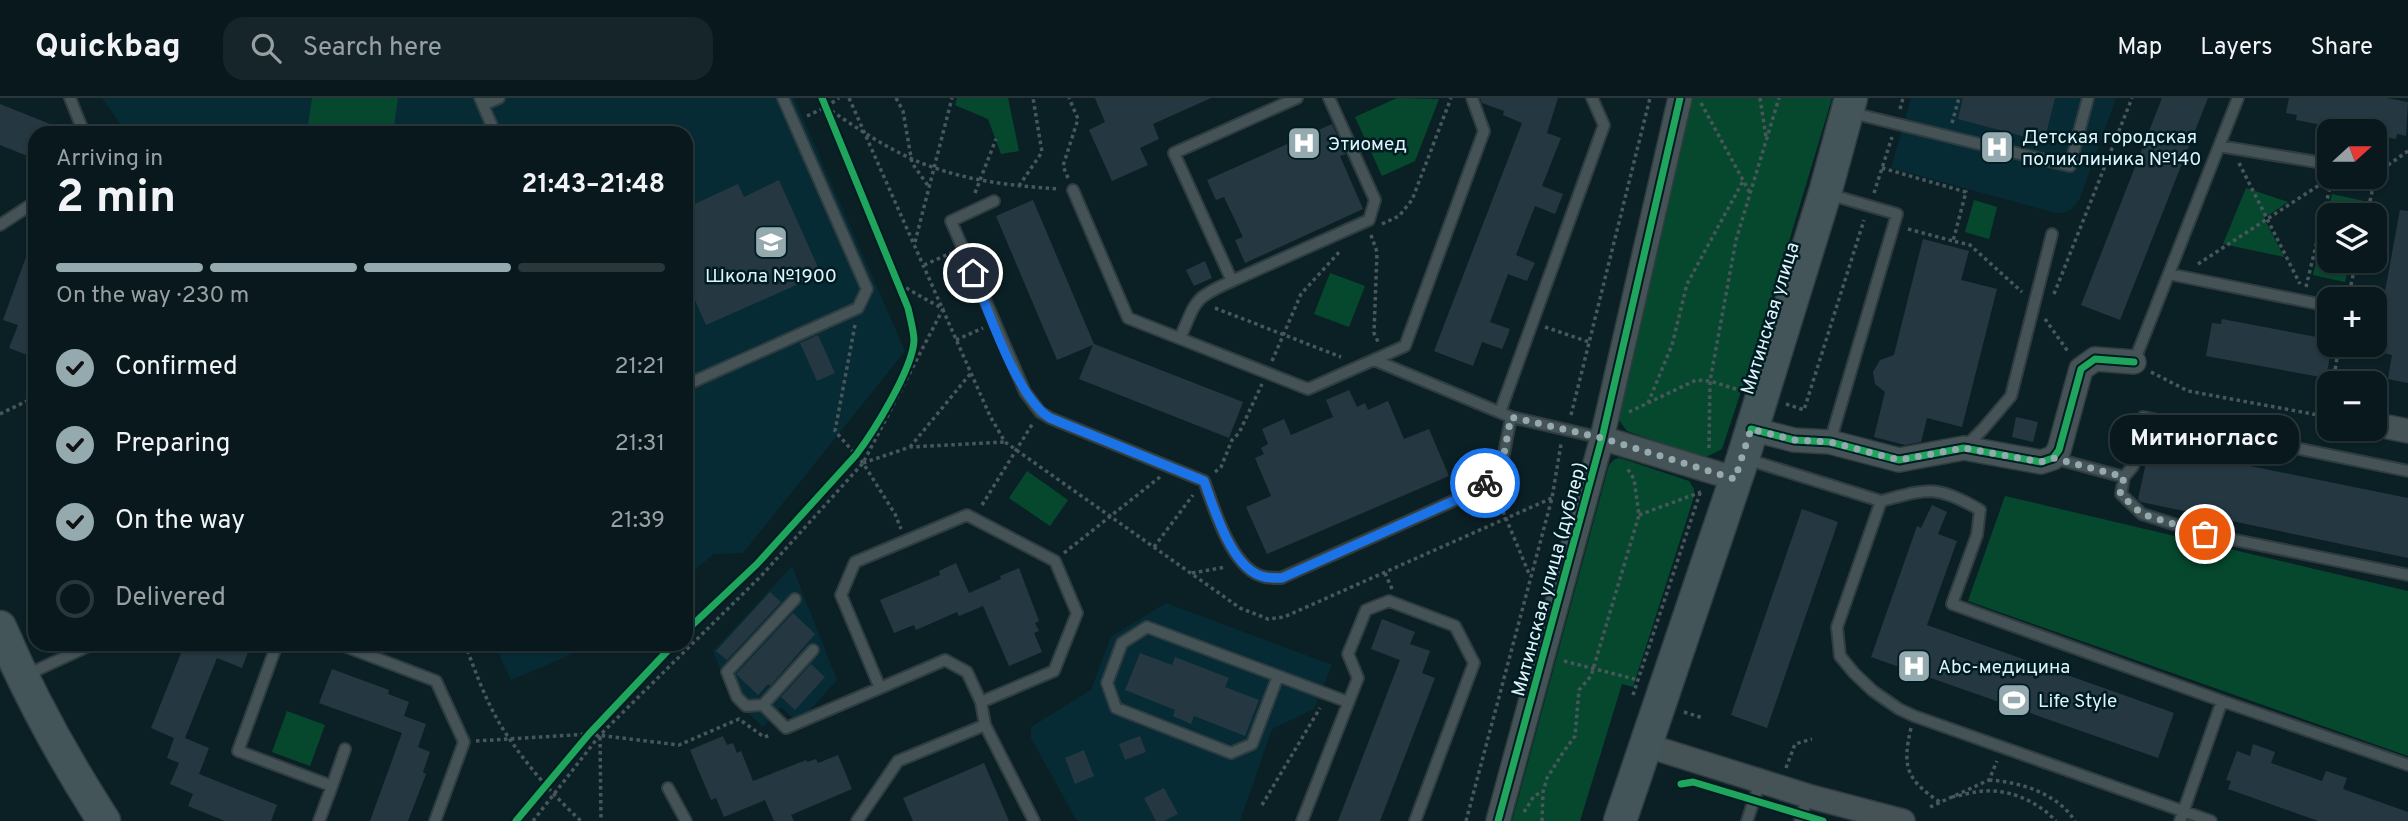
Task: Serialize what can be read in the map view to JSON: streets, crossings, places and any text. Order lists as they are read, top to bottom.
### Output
{
  "streets": {
    "main road": ["Митинская улица"],
    "street": ["Митинская улица (дублер)"]
  },
  "places": {
    "hospital": ["Этиомед", "Детская городская поликлиника №140", "Abc-медицина"],
    "school or university": ["Школа №1900"],
    "other": ["Митиногласс"],
    "sports": ["Life Style"]
  },
  "north": "right",
  "page": {
    "header": "Quickbag",
    "search": "Search here",
    "nav": ["Map", "Layers", "Share"],
    "map_buttons": ["+", "−"],
    "heading": ["2 min", "Arriving in", "21:43–21:48"],
    "bar": "On the way · 230 m",
    "list": [
      ["Confirmed", "21:21"],
      ["Preparing", "21:31"],
      ["On the way", "21:39"],
      "Delivered"
    ],
    "bubble": "Митиногласс"
  }
}
